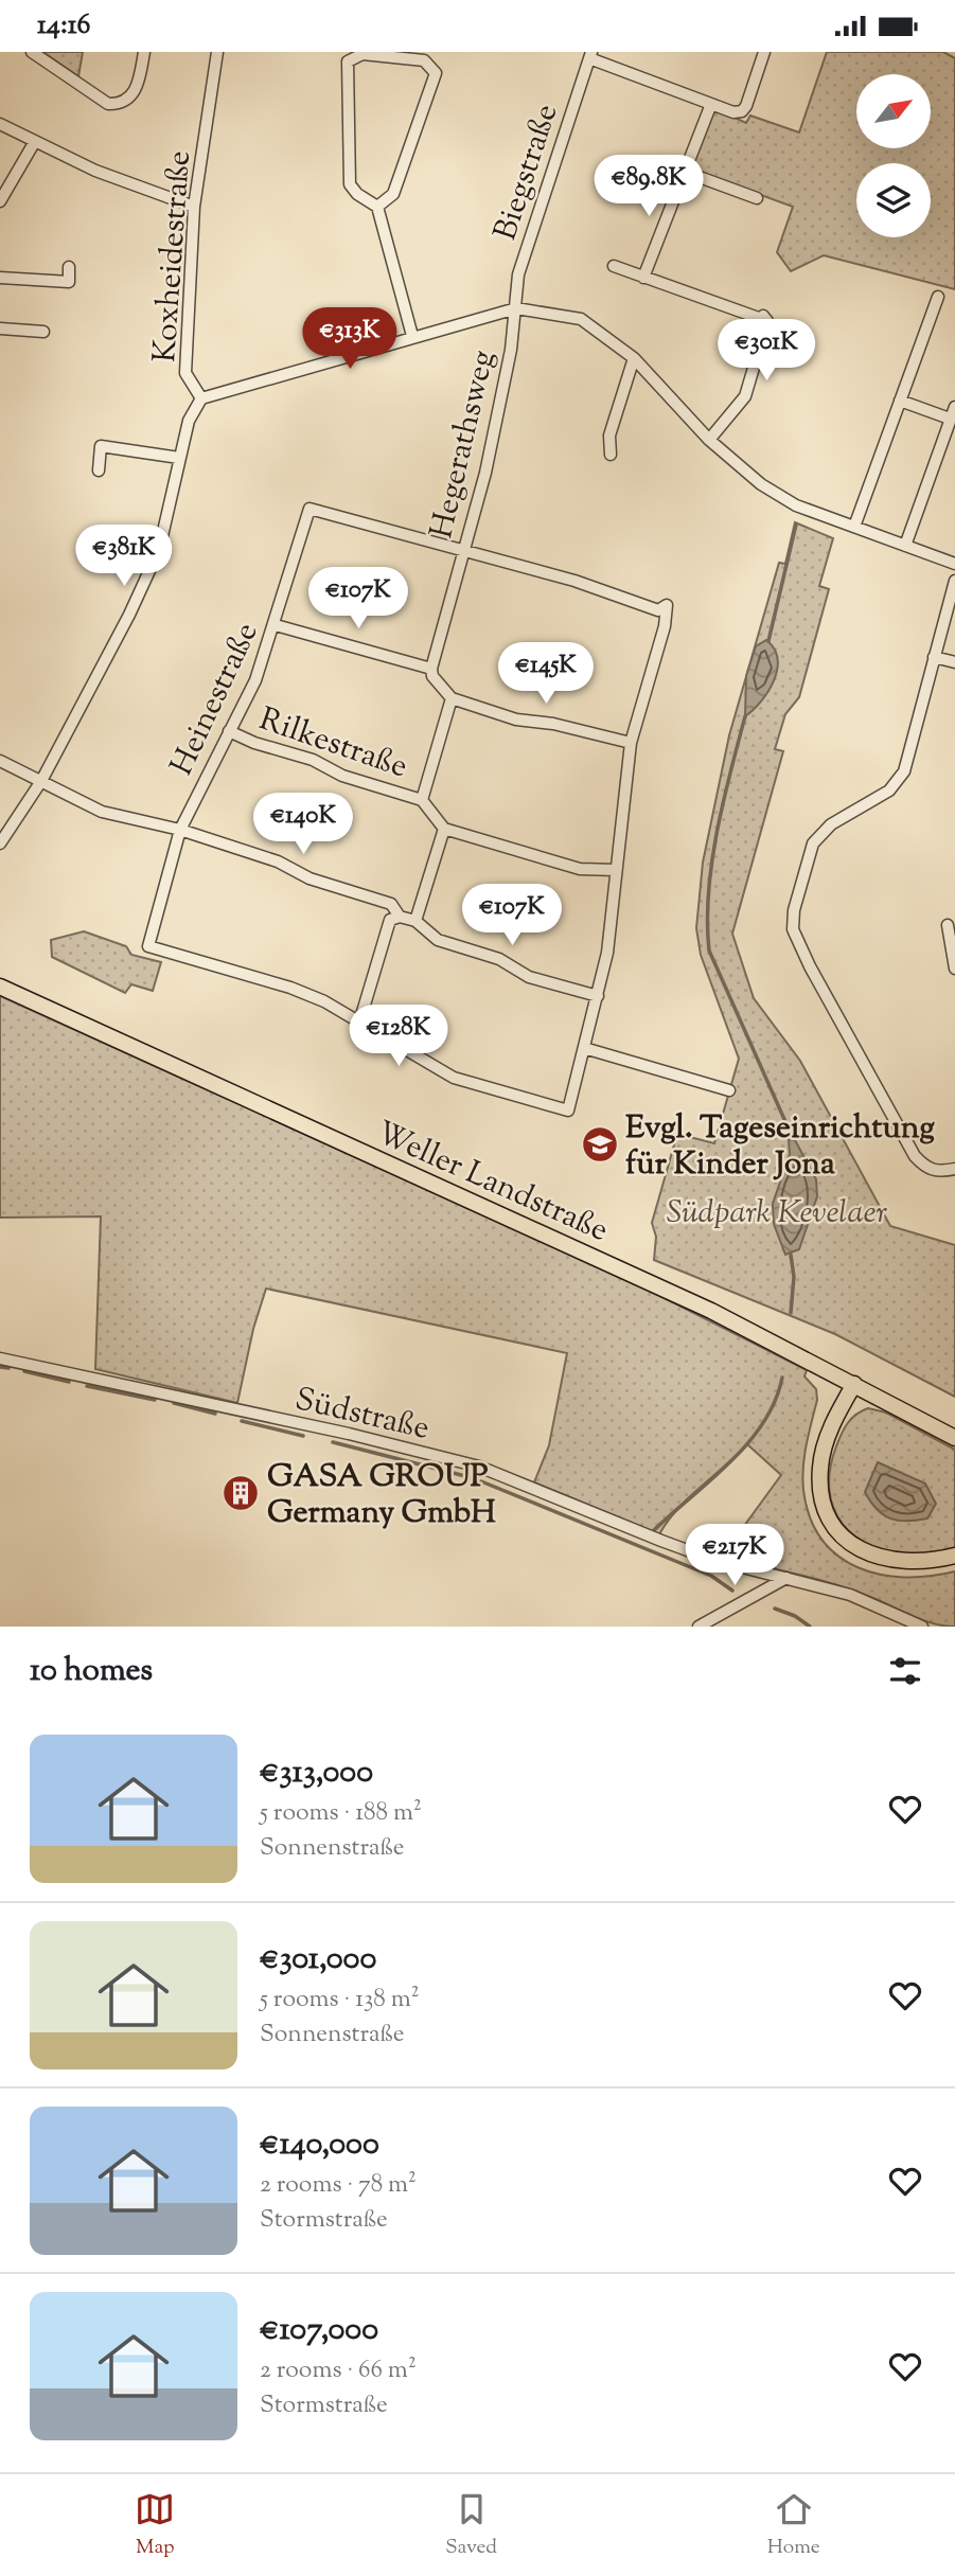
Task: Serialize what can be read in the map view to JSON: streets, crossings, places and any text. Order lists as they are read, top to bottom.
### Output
{
  "streets": {
    "main road": ["Weller Landstraße"],
    "street": [
      "Biegstraße",
      "Koxheidestraße",
      "Hegerathsweg",
      "Heinestraße",
      "Rilkestraße",
      "Südstraße"
    ]
  },
  "crossings": [
    ["Biegstraße", "Hegerathsweg"],
    ["Hegerathsweg", "Heinestraße"],
    ["Heinestraße", "Rilkestraße"]
  ],
  "parks": ["Südpark Kevelaer"],
  "places": {
    "school or university": ["Evgl. Tageseinrichtung für Kinder Jona"],
    "building": ["GASA GROUP Germany GmbH"]
  },
  "north": "top right",
  "page": {
    "status": "14:16",
    "price": [
      "€89.8K",
      "€313K",
      "€301K",
      "€381K",
      "€107K",
      "€145K",
      "€140K",
      "€107K",
      "€128K",
      "€217K"
    ],
    "heading": "10 homes",
    "list": [
      {
        "name": "€313,000",
        "note": "5 rooms · 188 m² · Sonnenstraße"
      },
      {
        "name": "€301,000",
        "note": "5 rooms · 138 m² · Sonnenstraße"
      },
      {
        "name": "€140,000",
        "note": "2 rooms · 78 m² · Stormstraße"
      },
      {
        "name": "€107,000",
        "note": "2 rooms · 66 m² · Stormstraße"
      }
    ],
    "tabs": ["Map", "Saved", "Home"]
  }
}
